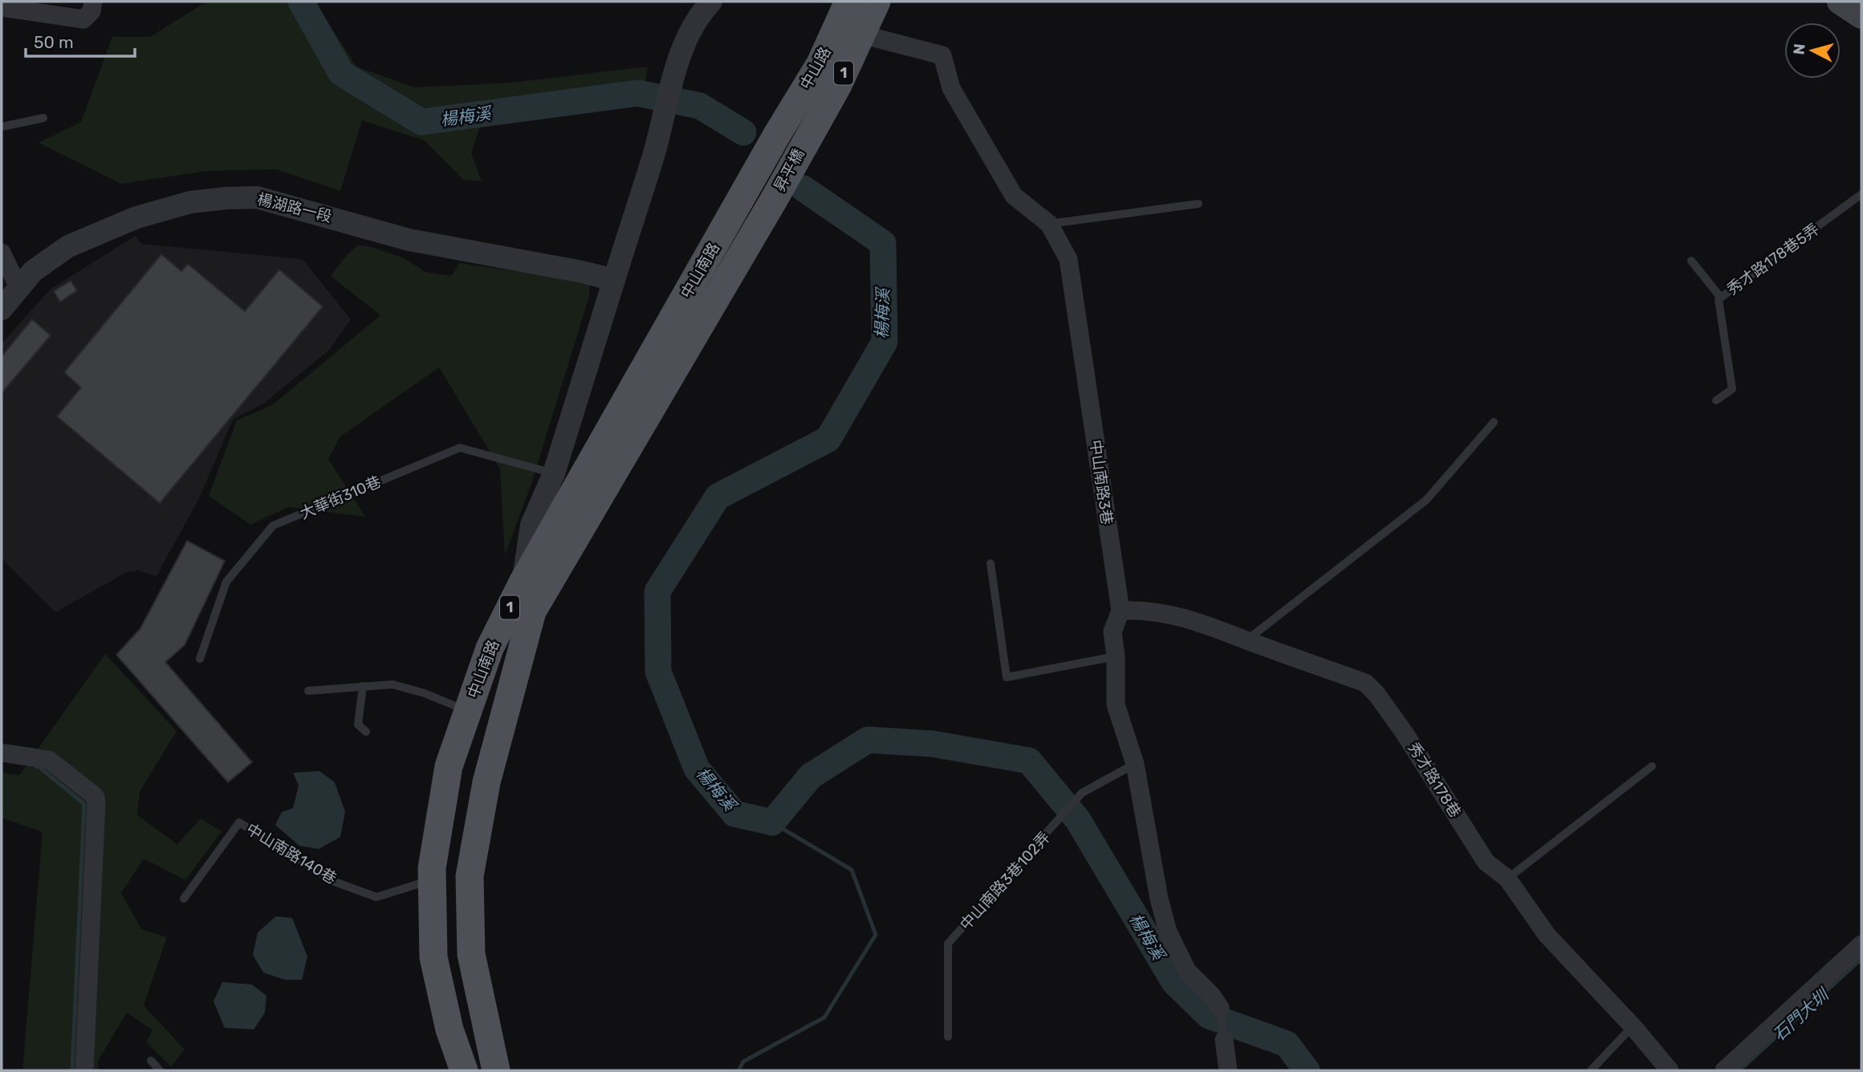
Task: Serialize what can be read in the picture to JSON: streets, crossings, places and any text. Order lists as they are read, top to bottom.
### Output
{
  "streets": {
    "main road": [
      "中山路",
      "1",
      "昇平橋",
      "中山南路"
    ],
    "street": ["楊湖路一段", "中山南路3巷", "秀才路178巷"],
    "lane": [
      "秀才路178巷5弄",
      "大華街310巷",
      "中山南路140巷",
      "中山南路3巷102弄"
    ]
  },
  "crossings": [
    ["中山路", "昇平橋"],
    ["中山路", "中山南路3巷"],
    ["昇平橋", "中山南路"],
    ["中山南路", "中山南路140巷"],
    ["中山南路3巷", "秀才路178巷"],
    ["中山南路3巷", "中山南路3巷102弄"]
  ],
  "water": ["楊梅溪", "石門大圳"],
  "scale_bar": "50 m",
  "north": "left"
}
